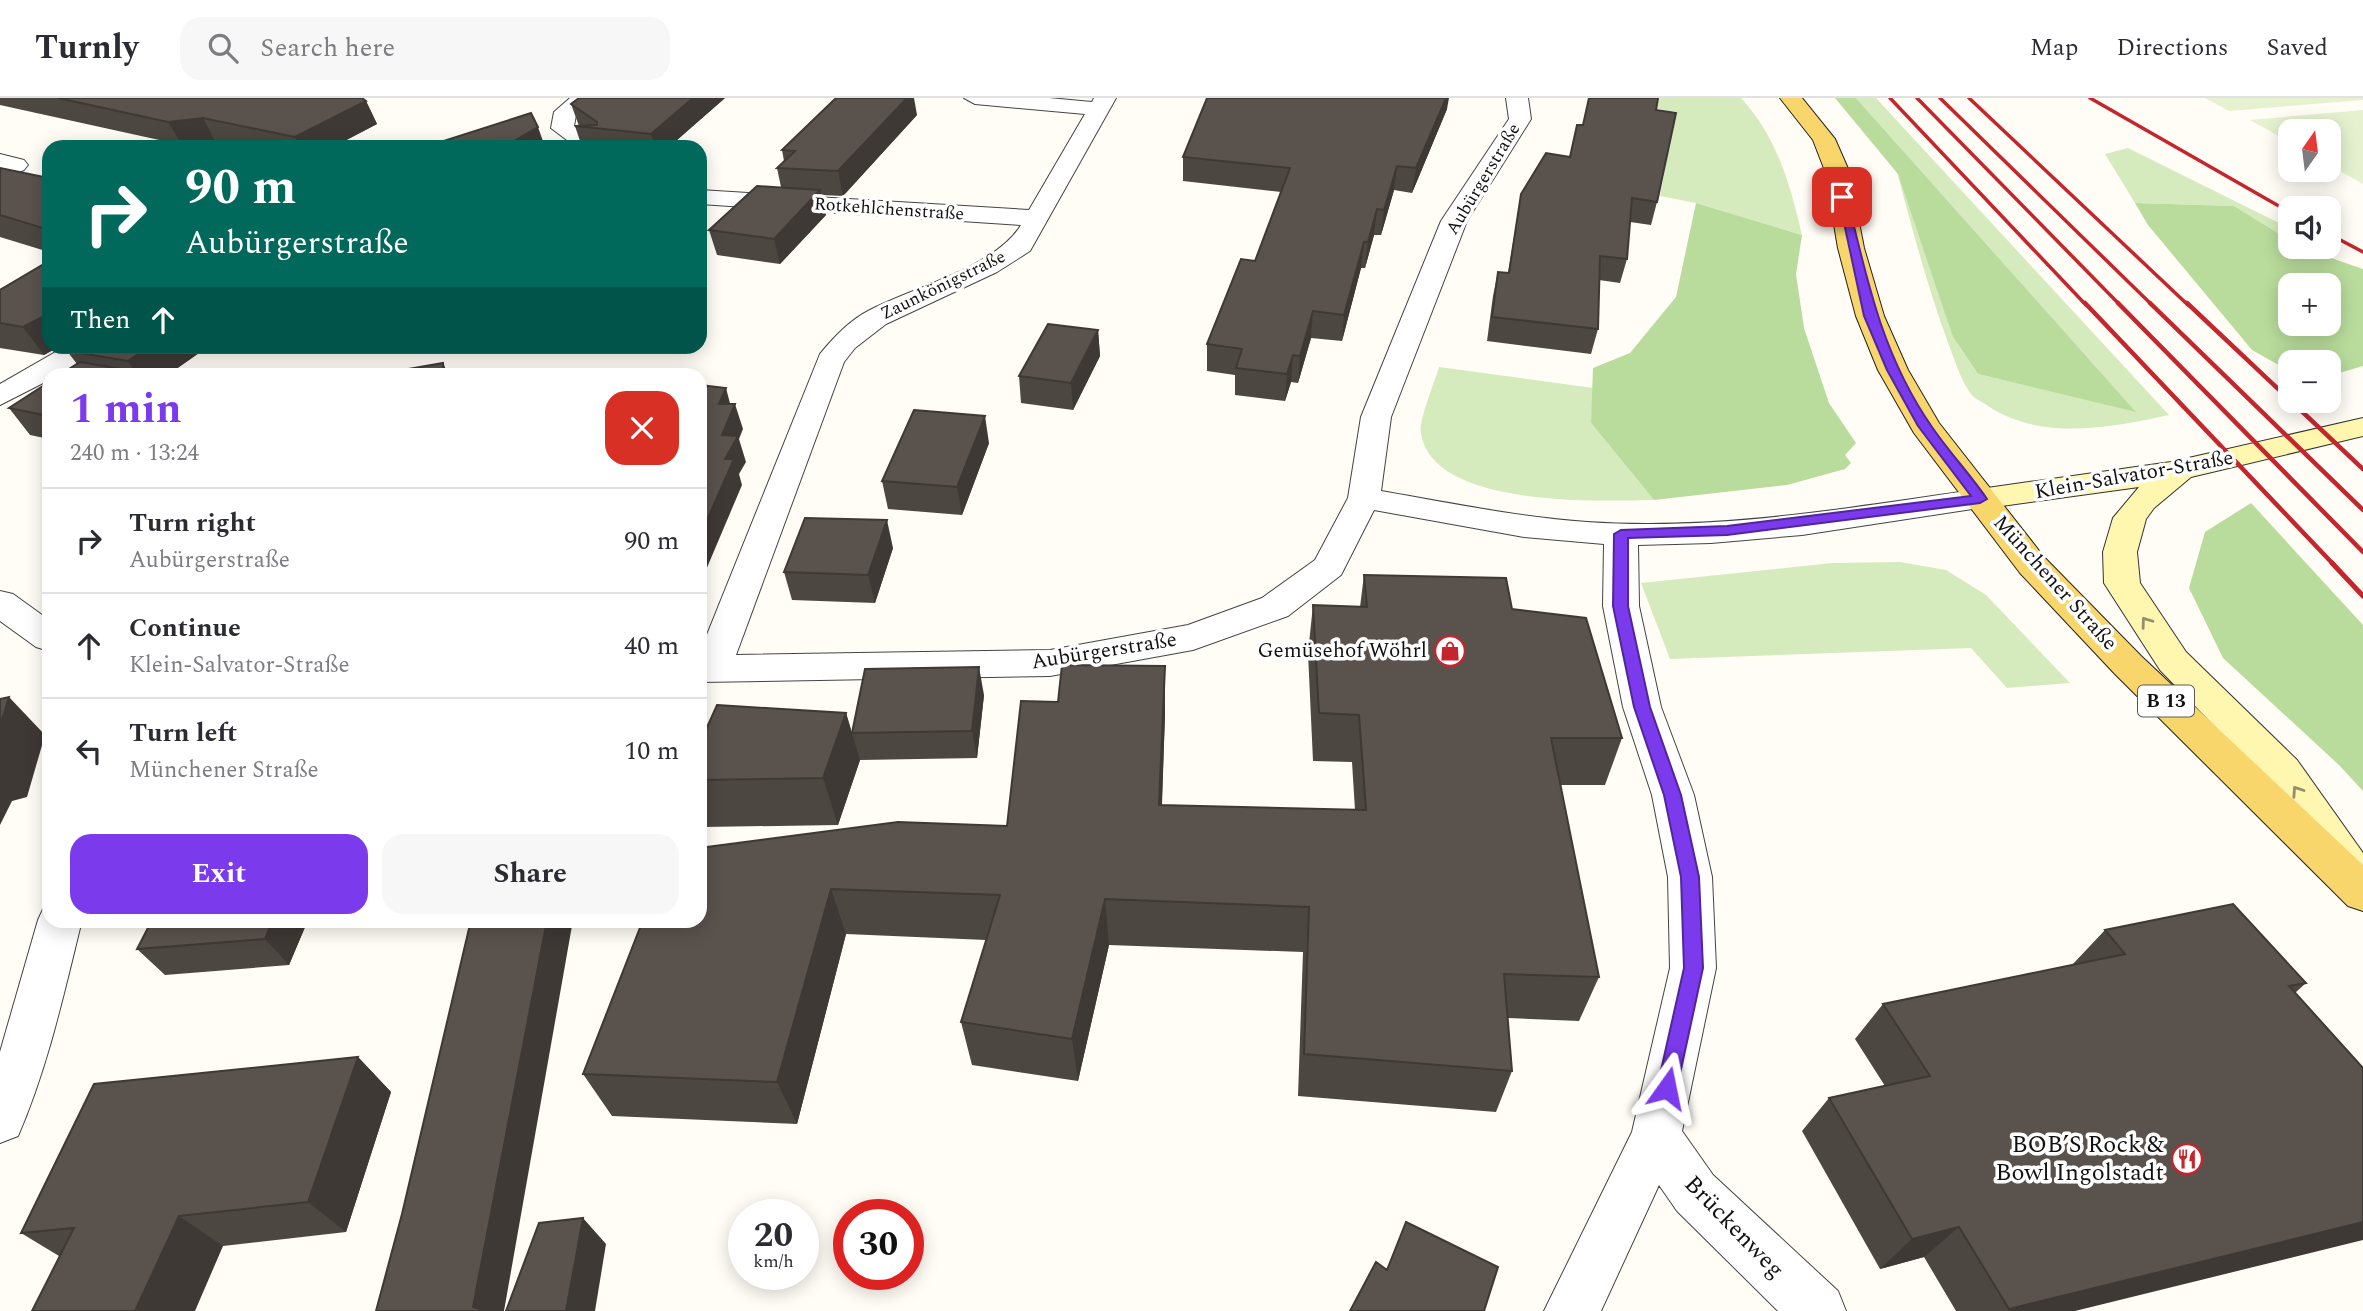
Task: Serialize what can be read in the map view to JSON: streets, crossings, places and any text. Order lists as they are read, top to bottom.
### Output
{
  "streets": {
    "main road": ["Klein-Salvator-Straße", "Münchener Straße", "B 13"],
    "street": [
      "Aubürgerstraße",
      "Rotkehlchenstraße",
      "Zaunkönigstraße",
      "Brückenweg"
    ]
  },
  "crossings": [
    ["Rotkehlchenstraße", "Zaunkönigstraße"],
    ["Klein-Salvator-Straße", "Münchener Straße"]
  ],
  "places": {
    "shop": ["Gemüsehof Wöhrl"],
    "restaurant": ["BOB’S Rock & Bowl Ingolstadt"]
  },
  "north": "top",
  "page": {
    "header": "Turnly",
    "search": "Search here",
    "nav": ["Map", "Directions", "Saved"],
    "map_buttons": ["+", "−"],
    "turn": ["90 m", "Aubürgerstraße"],
    "then": "Then",
    "heading": ["1 min", "240 m · 13:24"],
    "list": [
      {
        "name": "Turn right",
        "note": "Aubürgerstraße",
        "value": "90 m"
      },
      {
        "name": "Continue",
        "note": "Klein-Salvator-Straße",
        "value": "40 m"
      },
      {
        "name": "Turn left",
        "note": "Münchener Straße",
        "value": "10 m"
      }
    ],
    "buttons": ["Exit", "Share"],
    "speed": "20 km/h",
    "limit": "30"
  }
}
